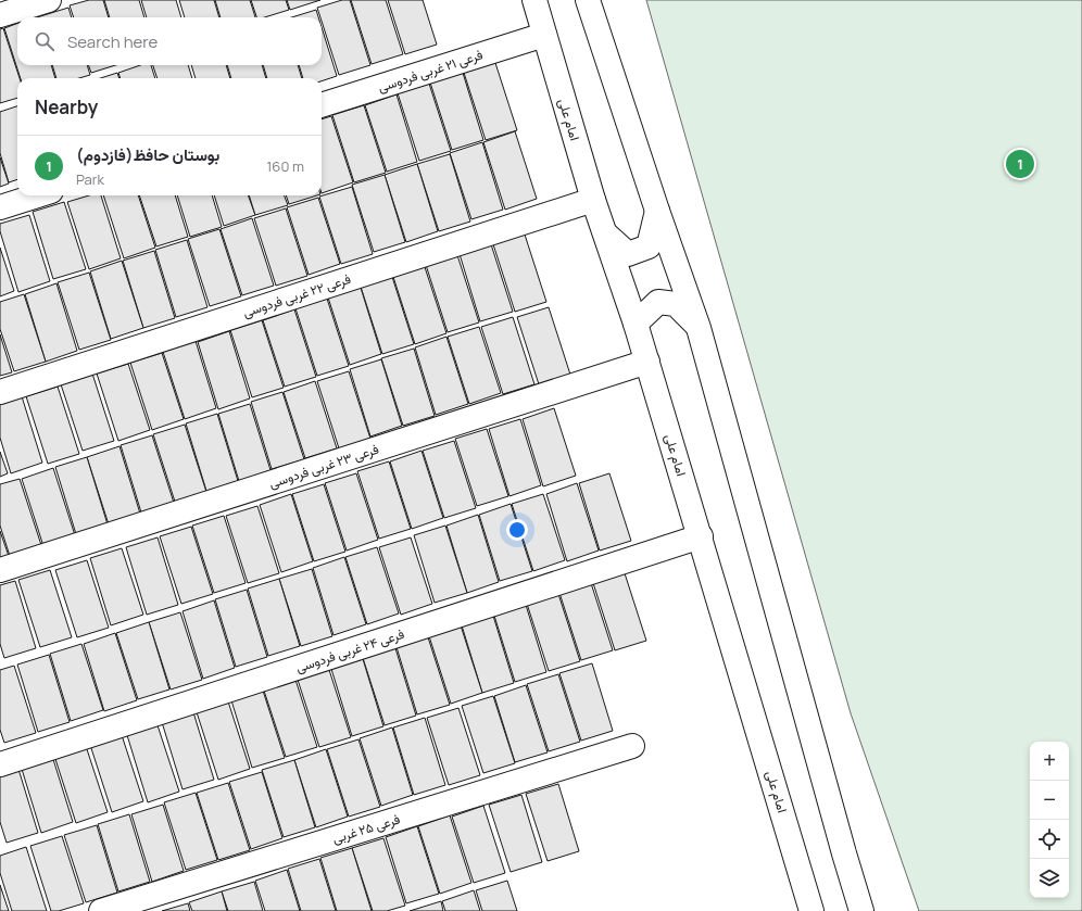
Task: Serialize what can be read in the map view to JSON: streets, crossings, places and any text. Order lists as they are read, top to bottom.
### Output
{
  "streets": {
    "street": [
      "فرعی ۲۱ غربی فردوسی",
      "امام علی",
      "فرعی ۲۲ غربی فردوسی",
      "فرعی ۲۳ غربی فردوسی",
      "فرعی ۲۴ غربی فردوسی",
      "فرعی ۲۵ غربی"
    ]
  },
  "crossings": [
    ["فرعی ۲۱ غربی فردوسی", "امام علی"],
    ["امام علی", "فرعی ۲۲ غربی فردوسی"],
    ["امام علی", "فرعی ۲۳ غربی فردوسی"],
    ["امام علی", "فرعی ۲۴ غربی فردوسی"]
  ],
  "page": {
    "search": "Search here",
    "heading": "Nearby",
    "list": [
      {
        "mark": "1",
        "name": "بوستان حافظ(فازدوم)",
        "note": "Park",
        "value": "160 m"
      }
    ],
    "pins": "1",
    "map_buttons": ["+", "−"]
  }
}
